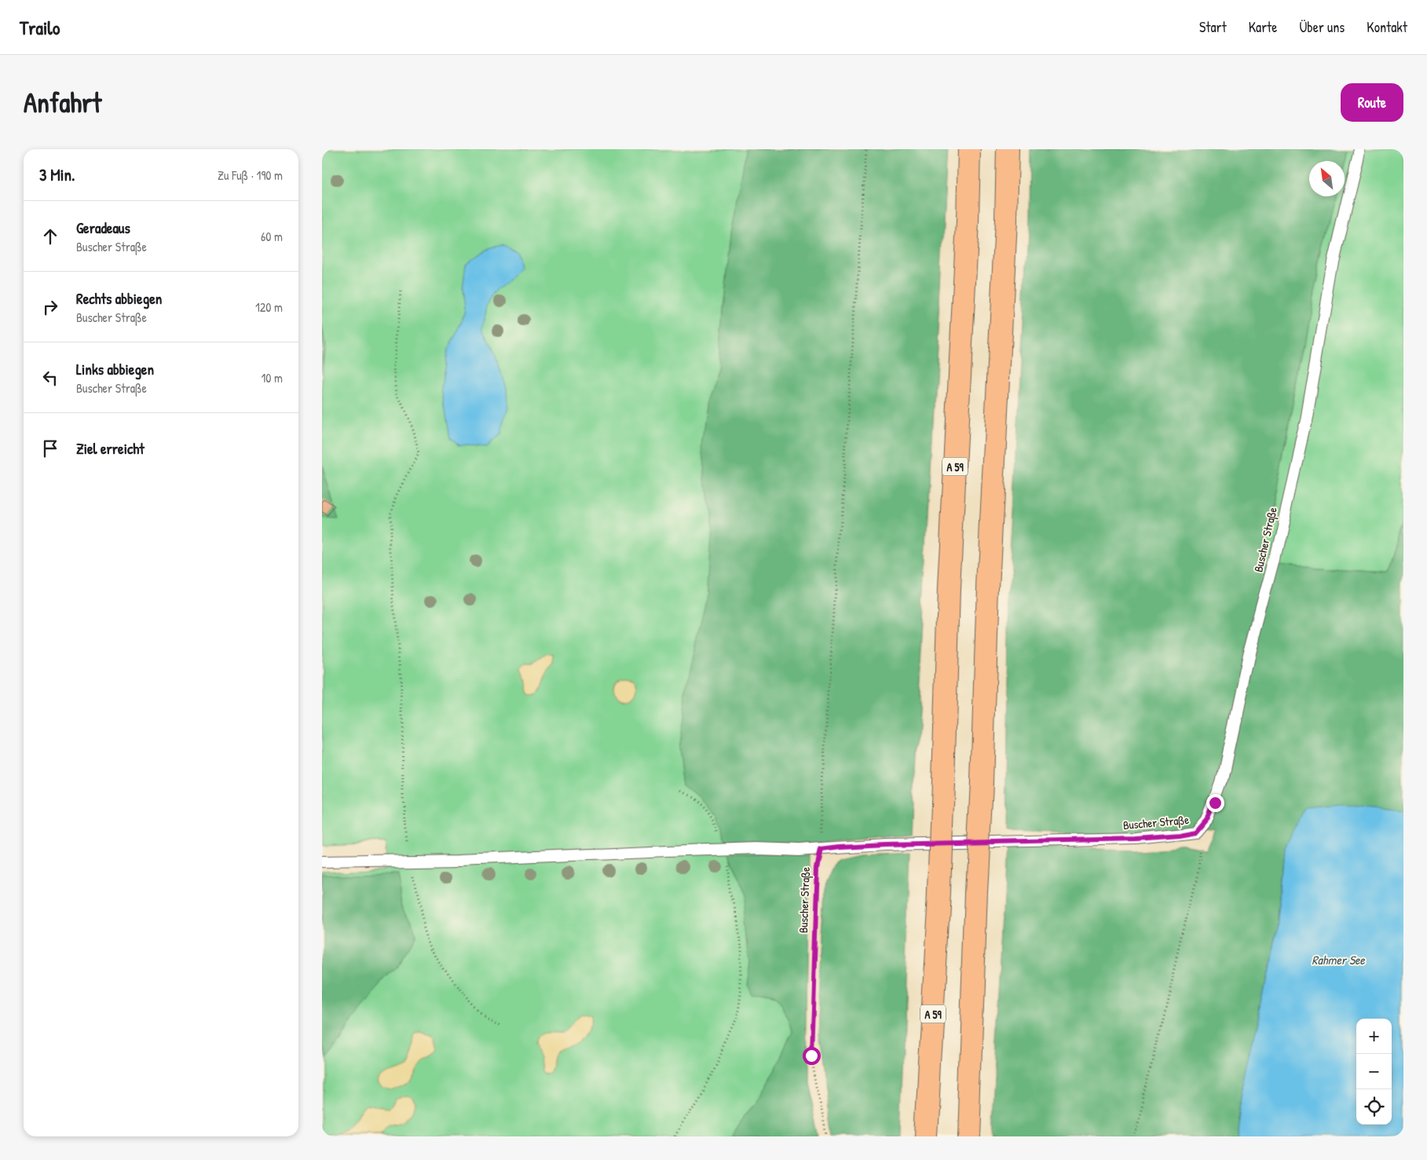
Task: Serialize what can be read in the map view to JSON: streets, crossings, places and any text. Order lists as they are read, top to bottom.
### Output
{
  "streets": {
    "highway": ["A 59"],
    "lane": ["Buscher Straße"]
  },
  "water": ["Rahmer See"],
  "north": "top left",
  "page": {
    "header": "Trailo",
    "nav": [
      "Start",
      "Karte",
      "Über uns",
      "Kontakt"
    ],
    "buttons": "Route",
    "title": "Anfahrt",
    "heading": ["3 Min.", "Zu Fuß · 190 m"],
    "list": [
      ["Geradeaus", "Buscher Straße", "60 m"],
      ["Rechts abbiegen", "Buscher Straße", "120 m"],
      ["Links abbiegen", "Buscher Straße", "10 m"],
      "Ziel erreicht"
    ],
    "map_buttons": ["+", "−"]
  }
}
